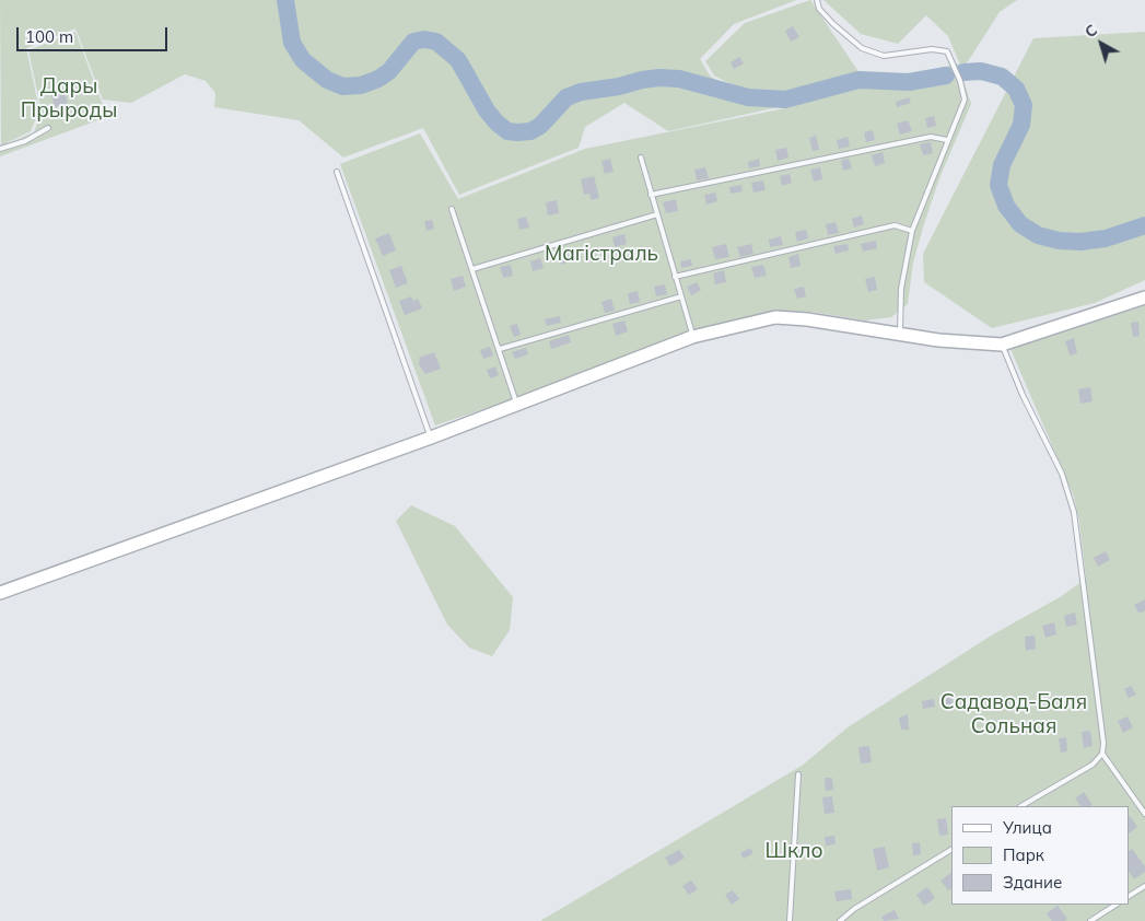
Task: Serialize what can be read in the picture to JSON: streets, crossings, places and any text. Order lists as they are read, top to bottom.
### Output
{
  "parks": [
    "Дары Прыроды",
    "Магістраль",
    "Садавод-Баля Сольная",
    "Шкло"
  ],
  "legend": ["Улица", "Парк", "Здание"],
  "scale_bar": "100 m",
  "north": "top left"
}
